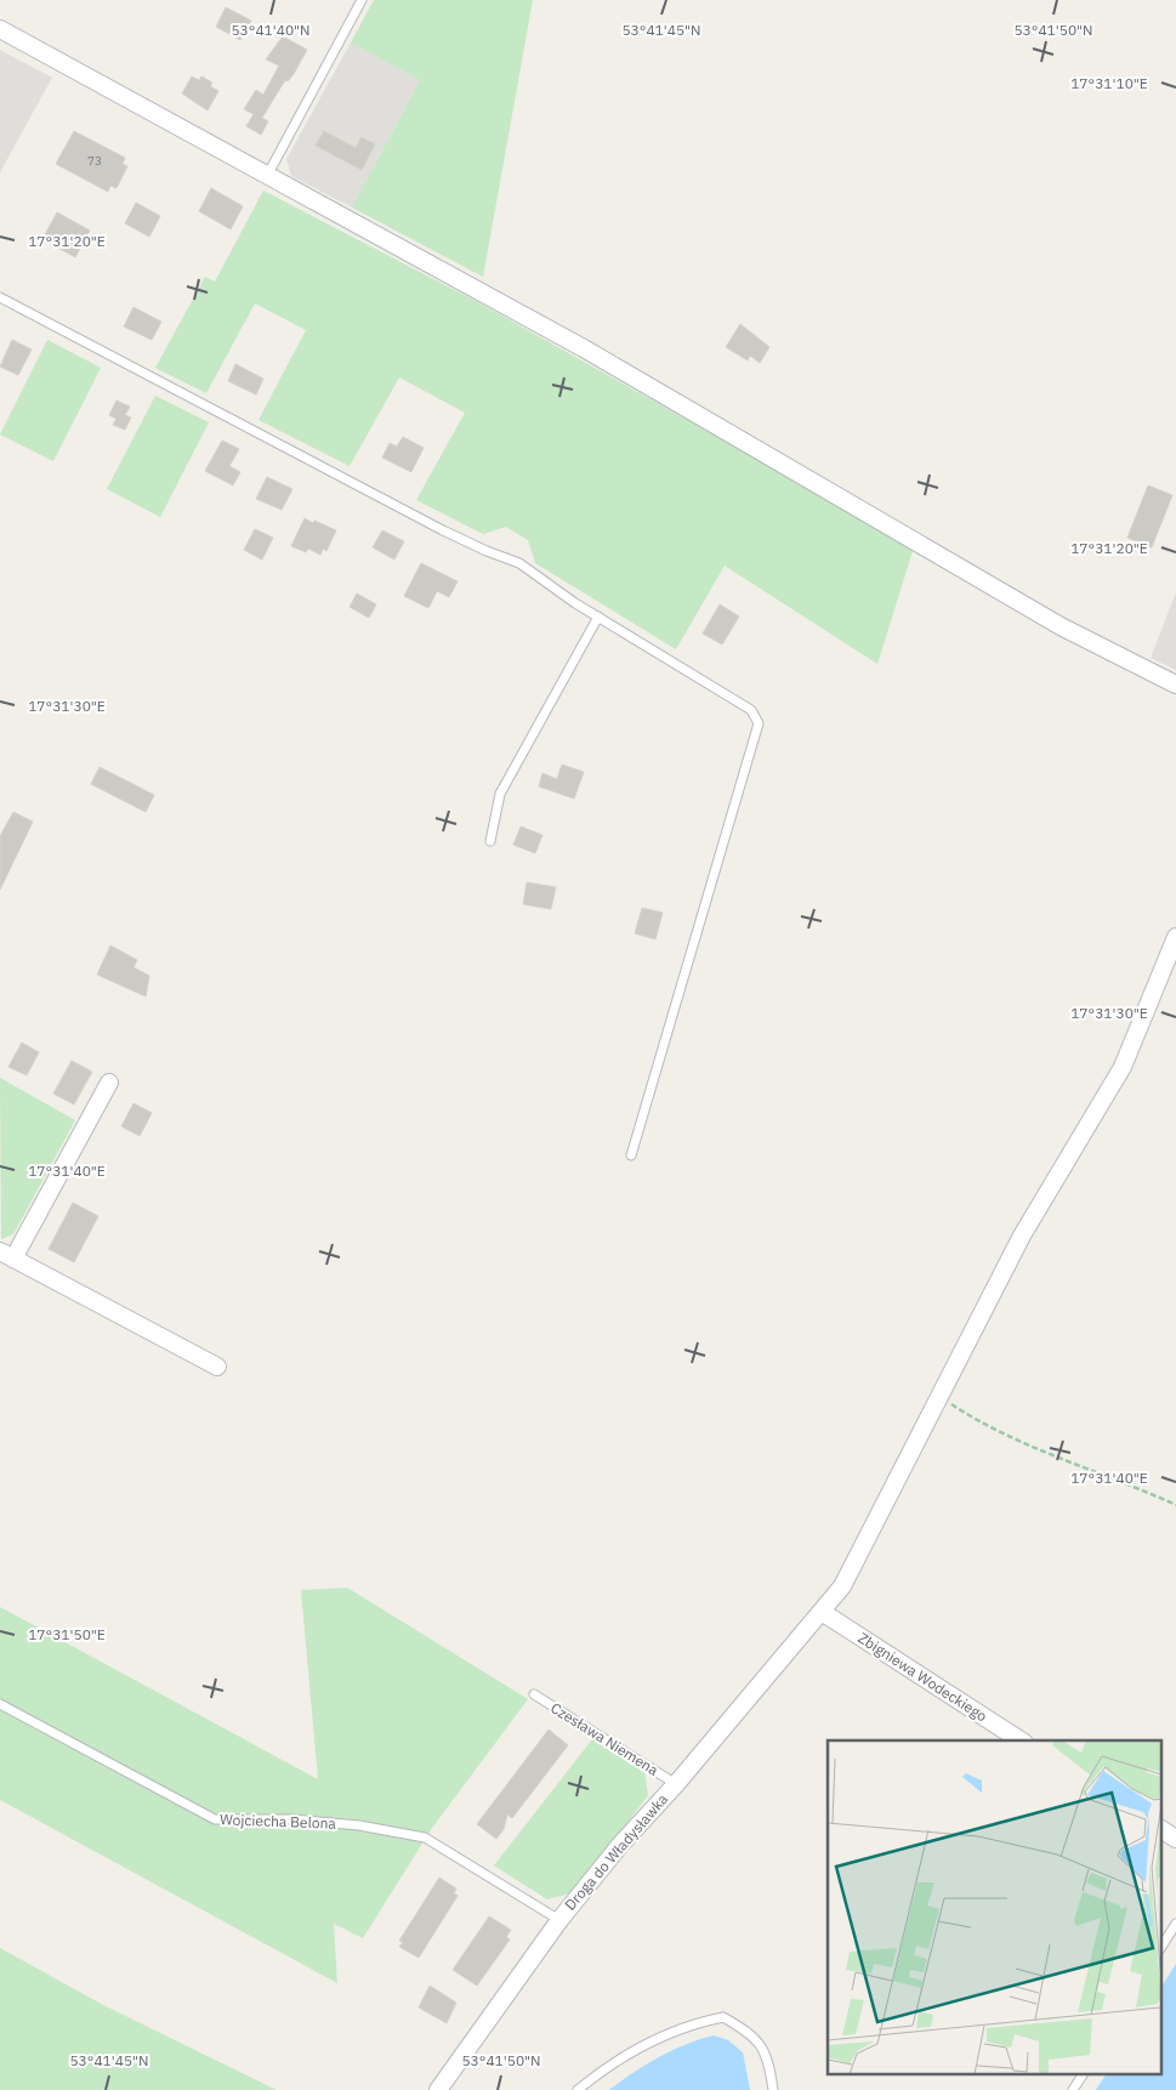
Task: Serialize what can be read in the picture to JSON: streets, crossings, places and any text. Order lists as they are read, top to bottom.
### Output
{
  "streets": {
    "street": ["Zbigniewa Wodeckiego", "Droga do Władysławka"],
    "lane": ["Czesława Niemena", "Wojciecha Belona"]
  },
  "crossings": [
    ["Zbigniewa Wodeckiego", "Droga do Władysławka"],
    ["Czesława Niemena", "Droga do Władysławka"],
    ["Wojciecha Belona", "Droga do Władysławka"]
  ],
  "house_numbers": ["73"],
  "coordinates": [
    "53°41'40\"N",
    "53°41'45\"N",
    "53°41'50\"N",
    "17°31'10\"E",
    "17°31'20\"E",
    "17°31'30\"E",
    "17°31'40\"E",
    "17°31'50\"E"
  ]
}
